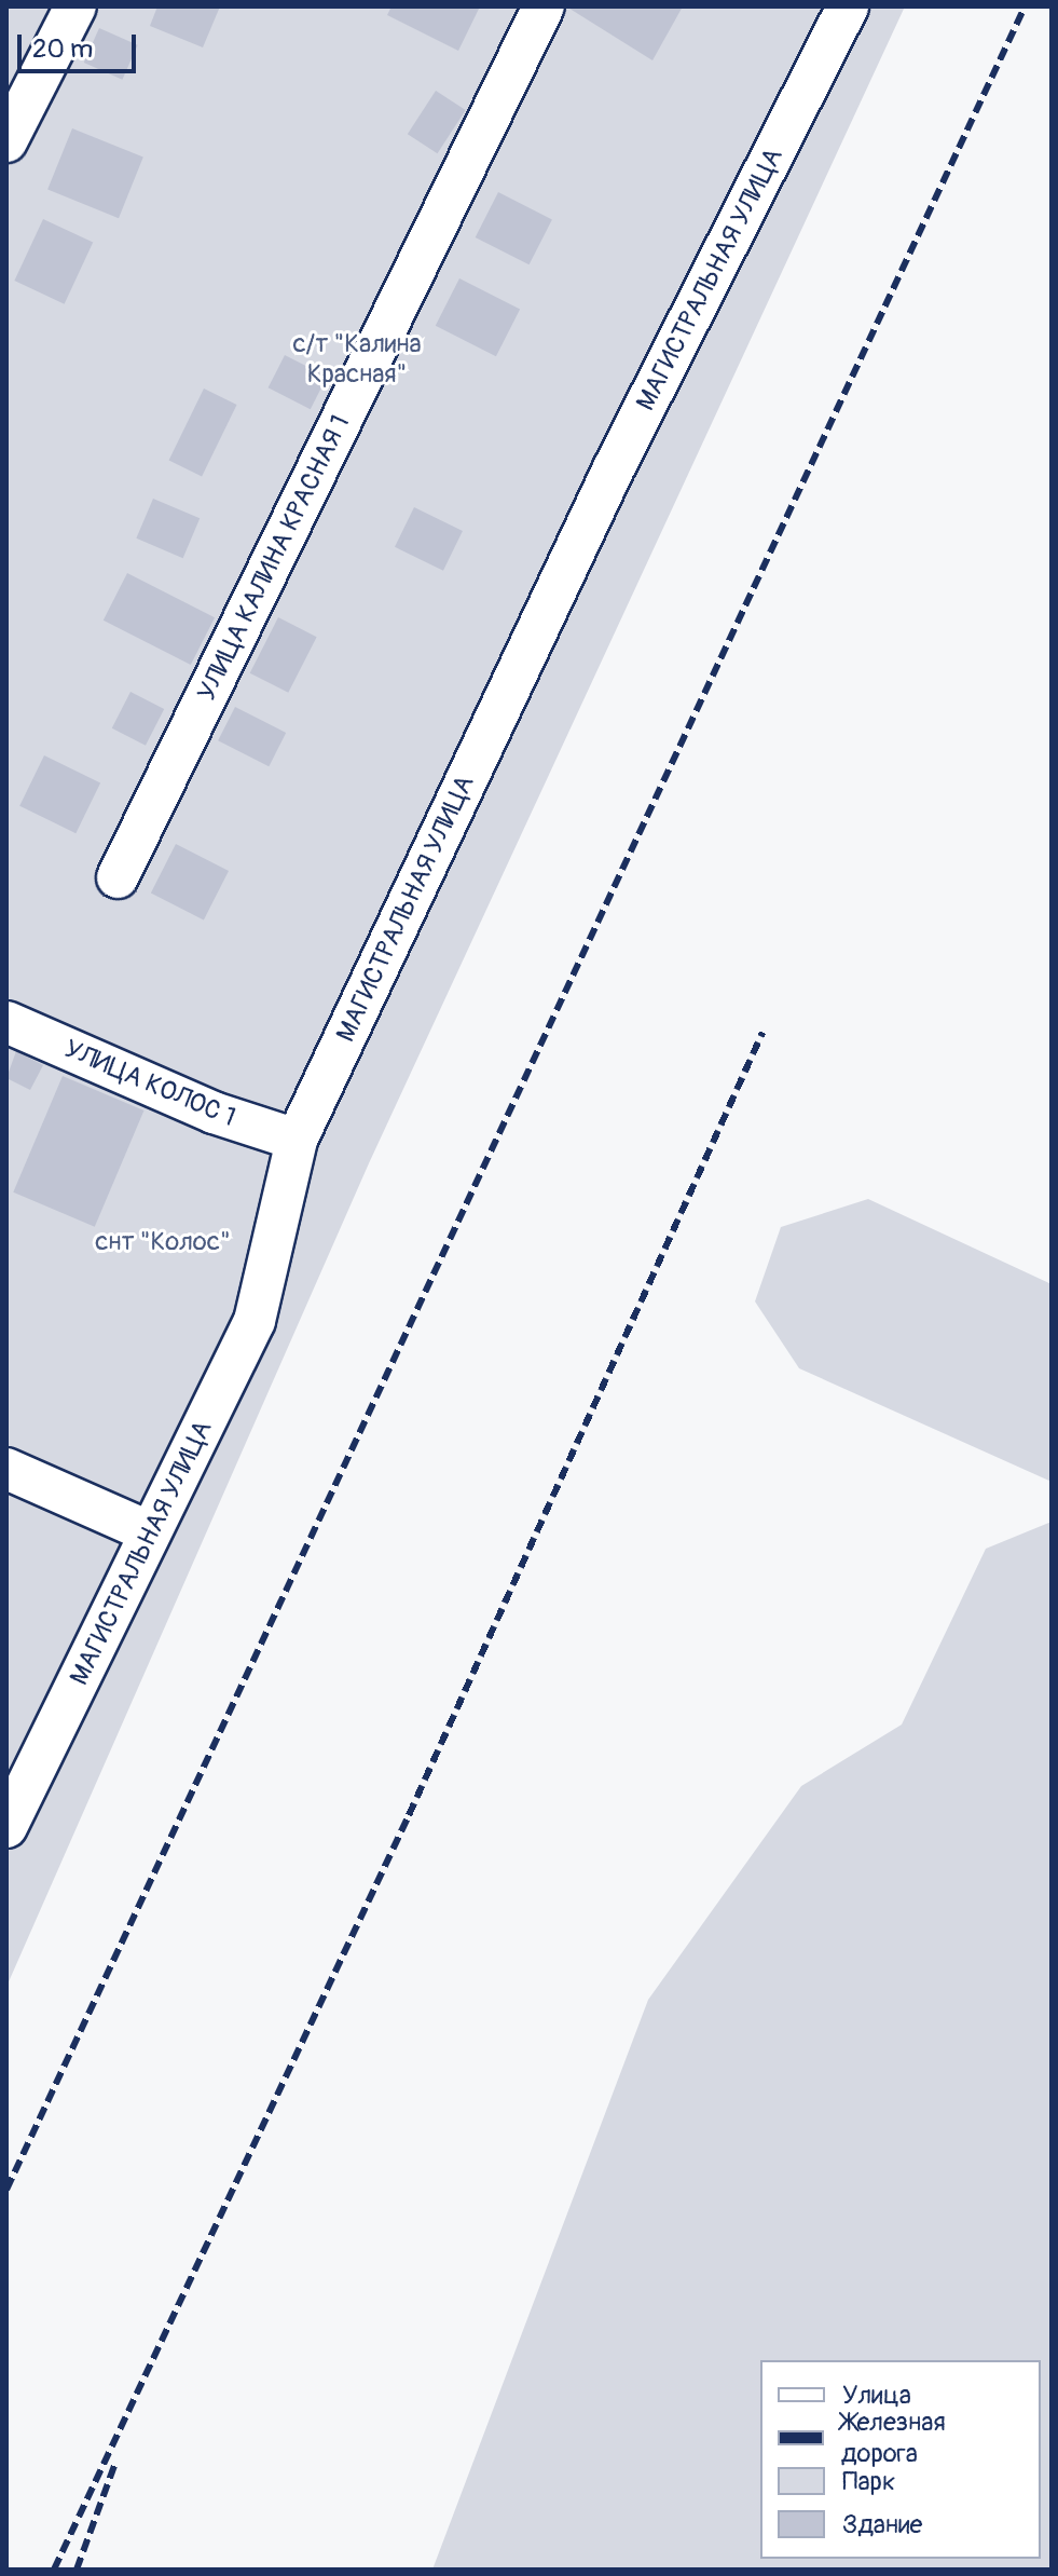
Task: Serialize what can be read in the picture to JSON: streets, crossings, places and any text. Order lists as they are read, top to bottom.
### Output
{
  "streets": {
    "street": ["МАГИСТРАЛЬНАЯ УЛИЦА", "УЛИЦА КАЛИНА КРАСНАЯ 1", "УЛИЦА КОЛОС 1"]
  },
  "crossings": [
    ["МАГИСТРАЛЬНАЯ УЛИЦА", "УЛИЦА КОЛОС 1"]
  ],
  "parks": ["с/т \"Калина Красная\"", "снт \"Колос\""],
  "legend": [
    "Улица",
    "Железная дорога",
    "Парк",
    "Здание"
  ],
  "scale_bar": "20 m"
}
